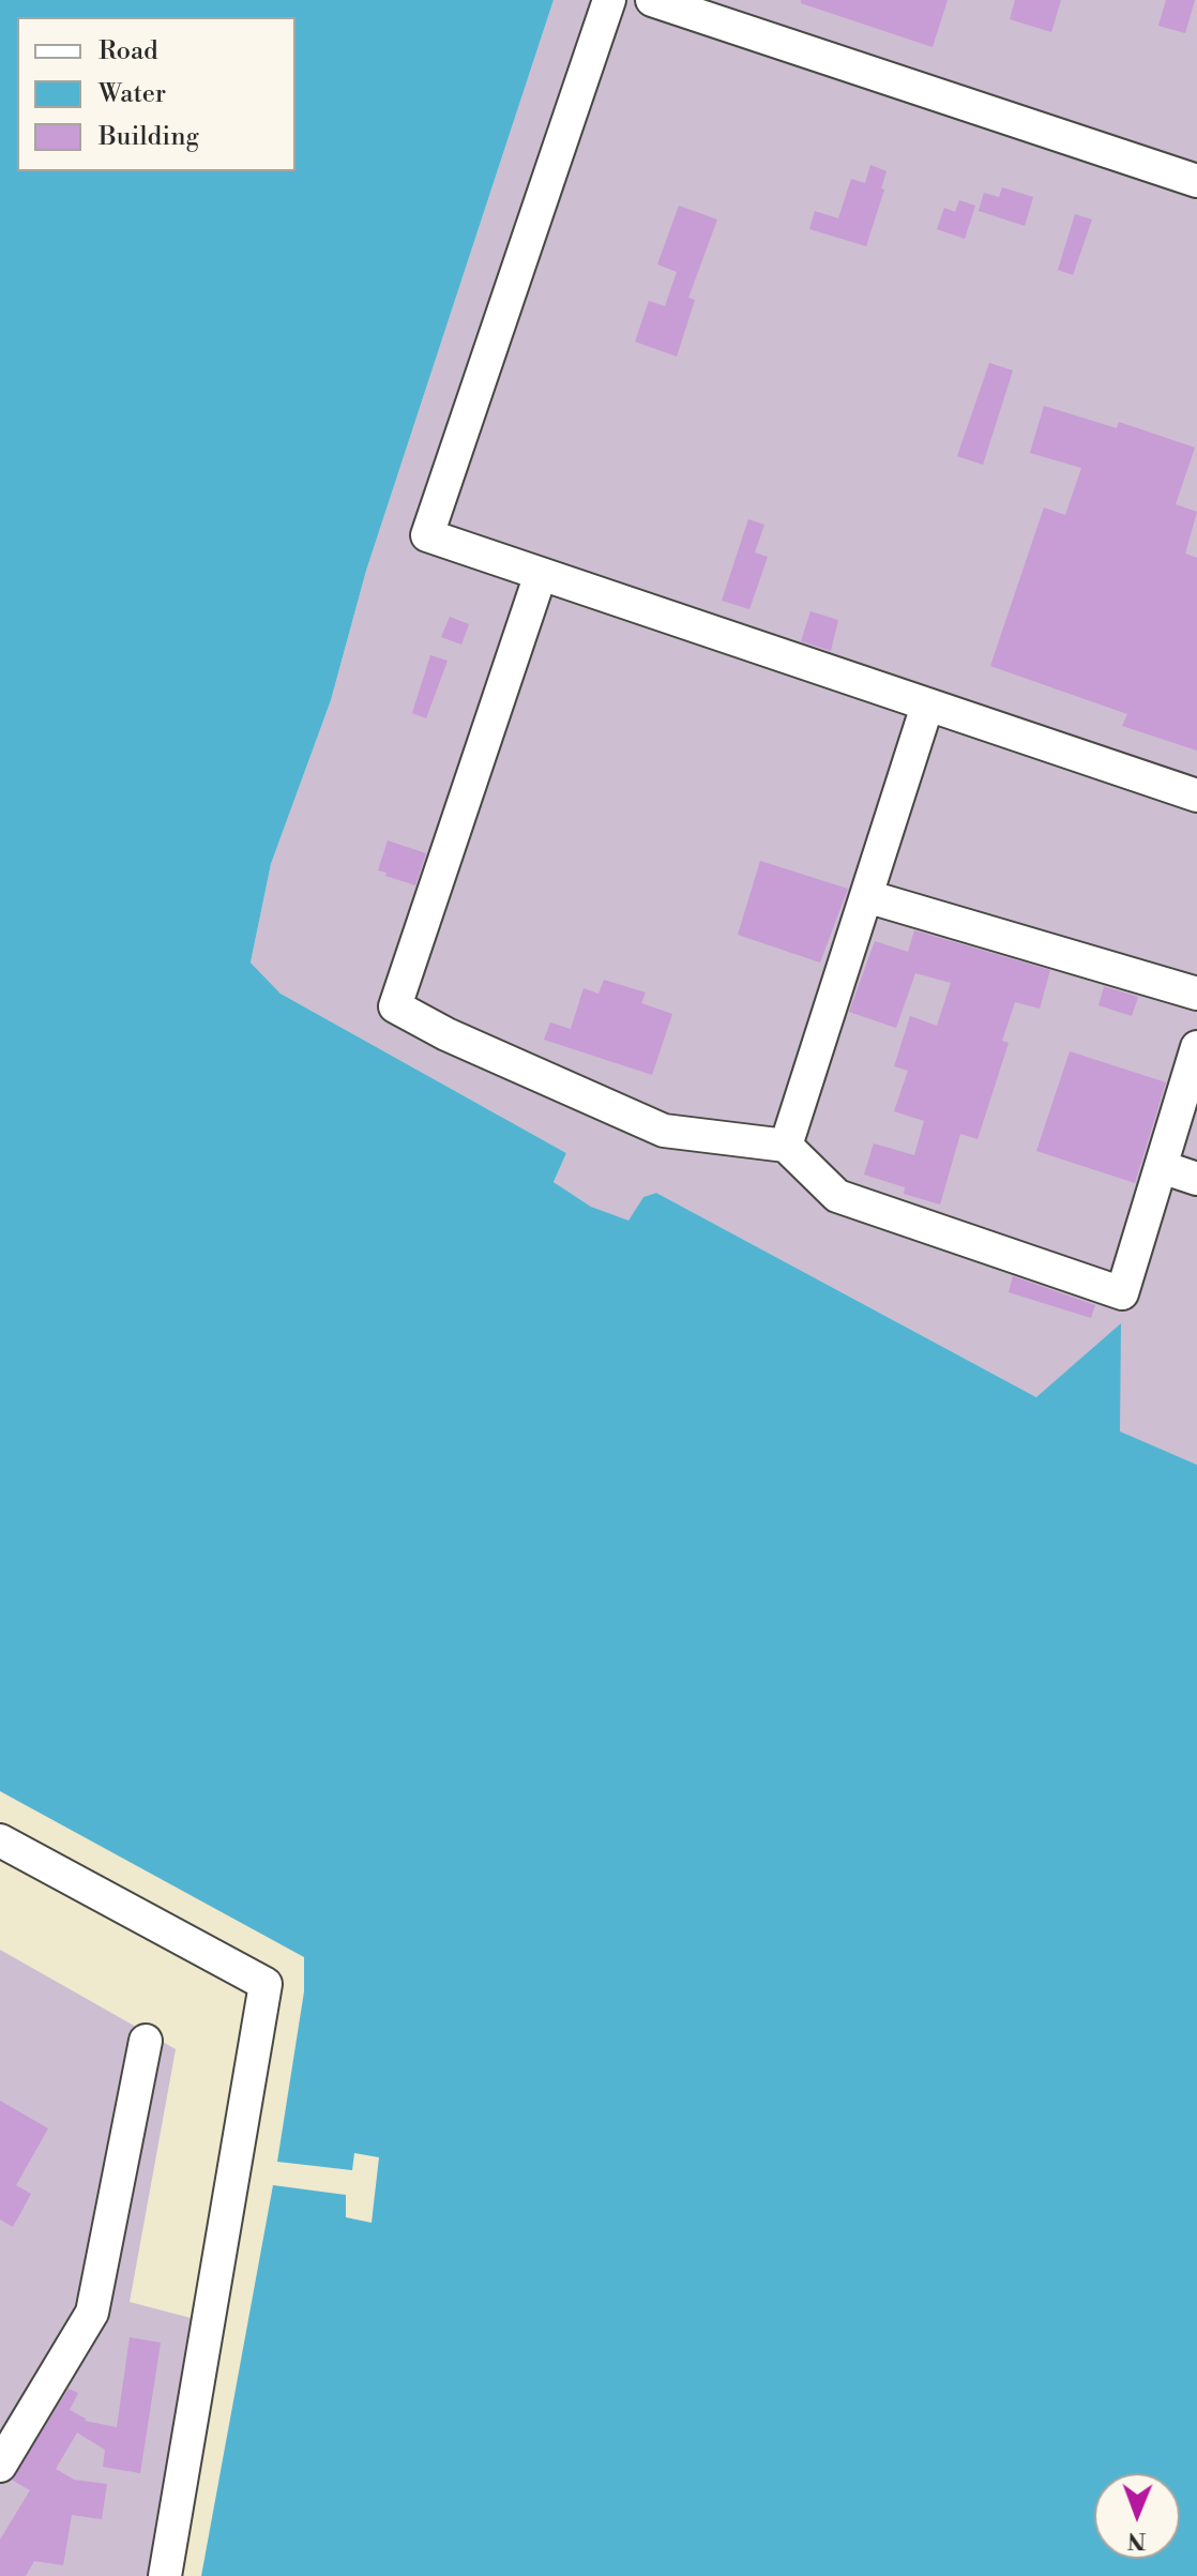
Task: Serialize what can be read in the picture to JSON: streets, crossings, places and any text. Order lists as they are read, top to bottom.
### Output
{
  "legend": ["Road", "Water", "Building"],
  "north": "bottom"
}
